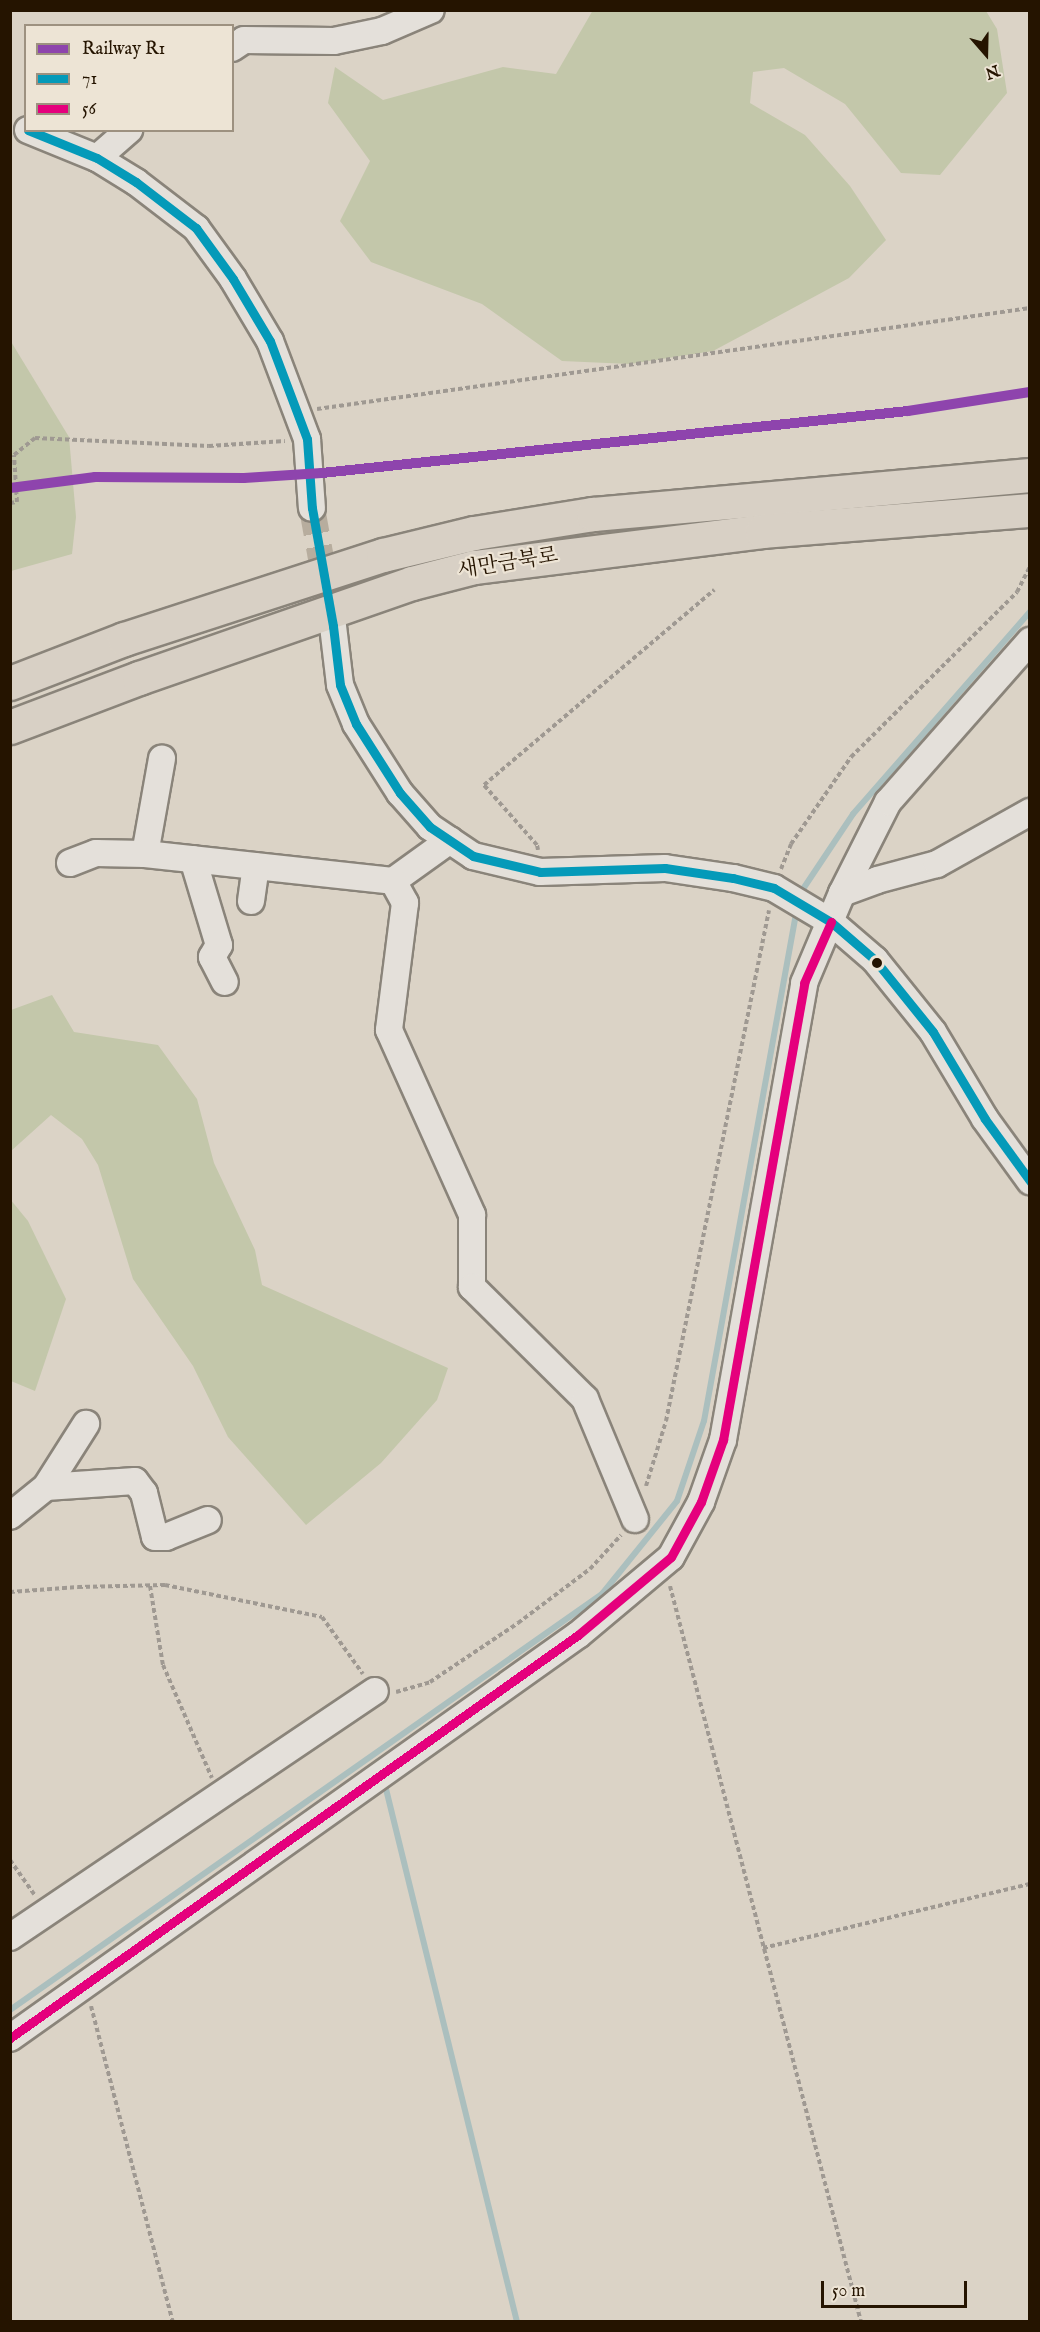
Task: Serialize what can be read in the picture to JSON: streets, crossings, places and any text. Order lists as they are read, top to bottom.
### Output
{
  "streets": {
    "highway": ["새만금북로"]
  },
  "lines": ["transit line 71", "rail line R1", "transit line 56"],
  "legend": ["Railway R1", "71", "56"],
  "scale_bar": "50 m",
  "north": "bottom"
}
